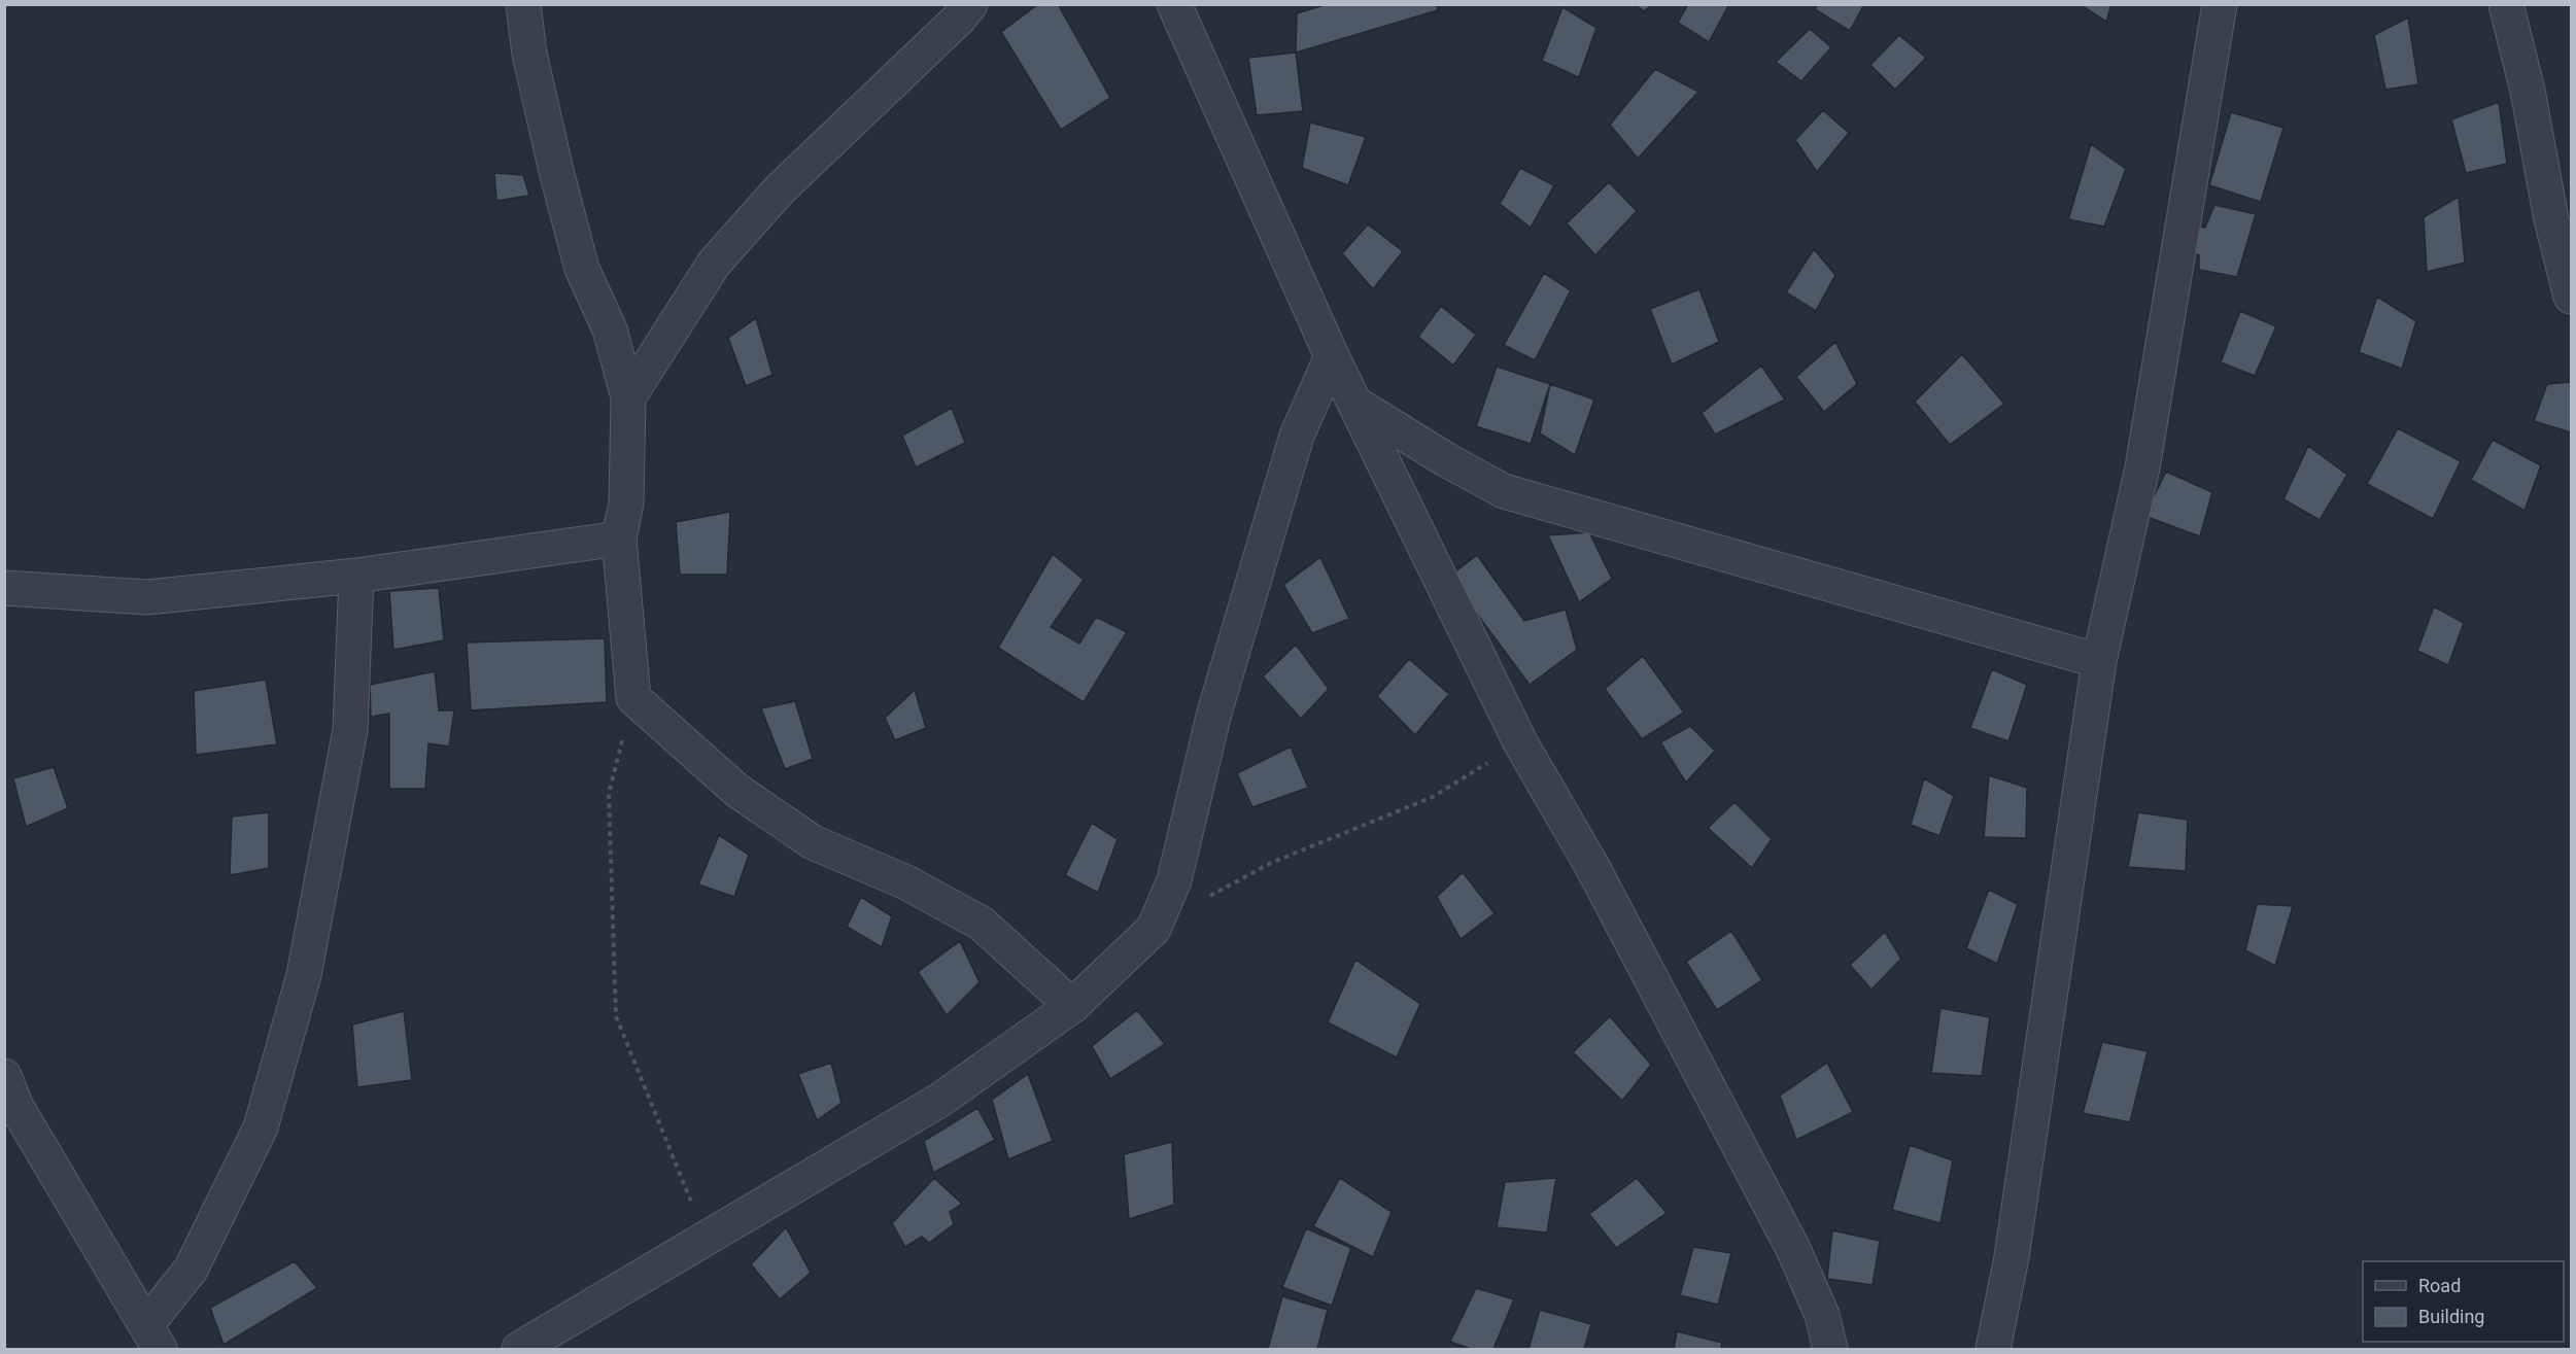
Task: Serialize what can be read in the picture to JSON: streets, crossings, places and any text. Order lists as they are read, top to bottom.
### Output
{
  "legend": ["Road", "Building"]
}
